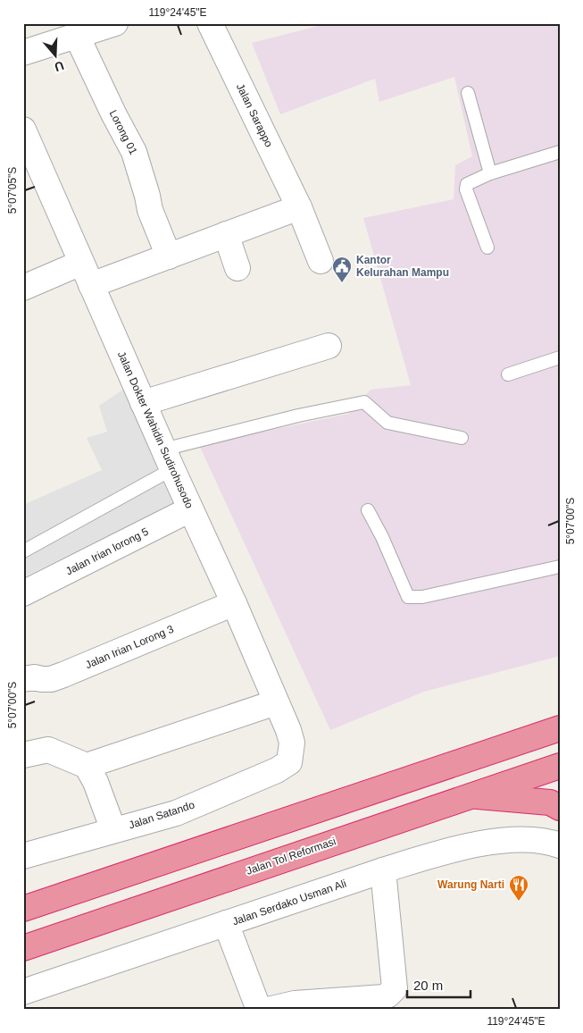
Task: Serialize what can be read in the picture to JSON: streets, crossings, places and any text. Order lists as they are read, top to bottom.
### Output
{
  "streets": {
    "highway": ["Jalan Tol Reformasi"],
    "street": [
      "Jalan Sarappo",
      "Lorong 01",
      "Jalan Dokter Wahidin Sudirohusodo",
      "Jalan Irian lorong 5",
      "Jalan Irian Lorong 3",
      "Jalan Satando",
      "Jalan Serdako Usman Ali"
    ]
  },
  "crossings": [
    ["Jalan Dokter Wahidin Sudirohusodo", "Jalan Irian lorong 5"],
    ["Jalan Dokter Wahidin Sudirohusodo", "Jalan Irian Lorong 3"],
    ["Jalan Dokter Wahidin Sudirohusodo", "Jalan Satando"]
  ],
  "places": {
    "public building": ["Kantor Kelurahan Mampu"],
    "restaurant": ["Warung Narti"]
  },
  "scale_bar": "20 m",
  "north": "bottom",
  "coordinates": ["119°24'45\"E", "5°07'05\"S", "5°07'00\"S"]
}
